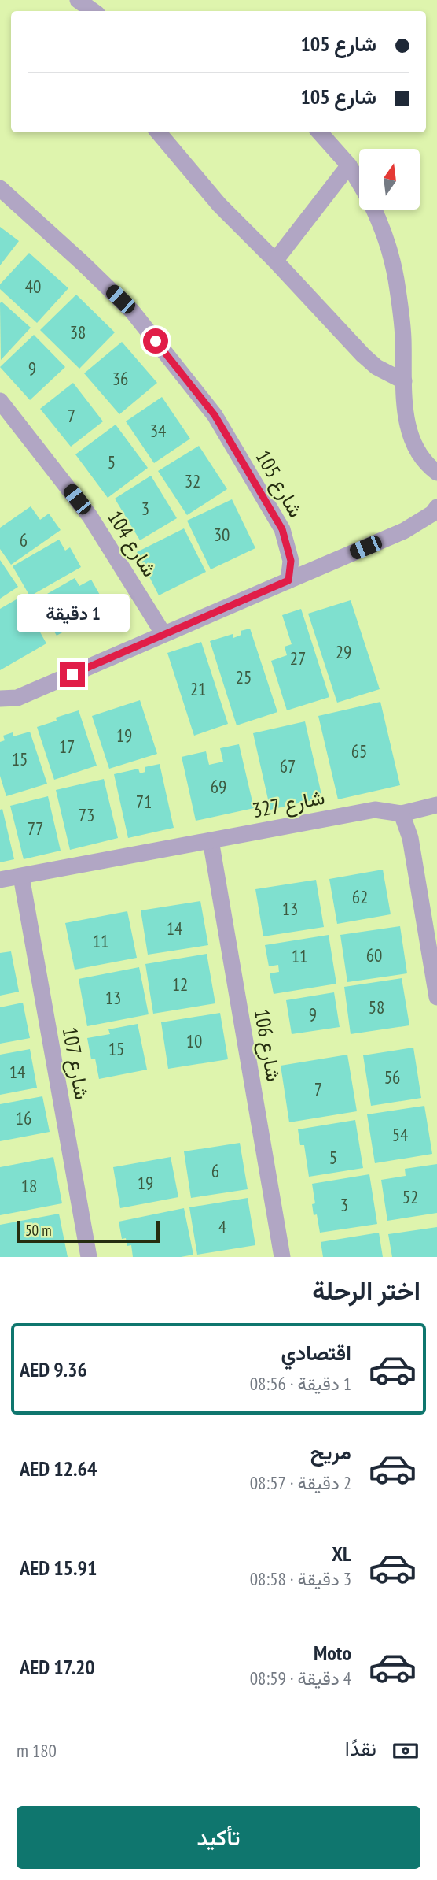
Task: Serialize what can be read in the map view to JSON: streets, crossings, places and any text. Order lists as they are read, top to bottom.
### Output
{
  "streets": {
    "street": [
      "شارع 105",
      "شارع 104",
      "شارع 327",
      "شارع 106",
      "شارع 107"
    ]
  },
  "crossings": [
    ["شارع 327", "شارع 106"],
    ["شارع 327", "شارع 107"]
  ],
  "house_numbers": [
    "40",
    "38",
    "9",
    "36",
    "7",
    "34",
    "5",
    "32",
    "3",
    "30",
    "6",
    "29",
    "27",
    "25",
    "21",
    "19",
    "17",
    "65",
    "15",
    "67",
    "69",
    "71",
    "73",
    "77",
    "62",
    "13",
    "14",
    "11",
    "60",
    "11",
    "12",
    "13",
    "58",
    "9",
    "10",
    "15",
    "14",
    "56",
    "7",
    "16",
    "54",
    "5",
    "6",
    "19",
    "18",
    "52",
    "3",
    "4"
  ],
  "scale_bar": "50 m",
  "north": "top",
  "page": {
    "banner": ["شارع 105", "شارع 105"],
    "bubble": "1 دقيقة",
    "scale": "50 m",
    "heading": "اختر الرحلة",
    "list": [
      {
        "name": "اقتصادي",
        "note": "1 دقيقة · 08:56",
        "value": "AED 9.36"
      },
      {
        "name": "مريح",
        "note": "2 دقيقة · 08:57",
        "value": "AED 12.64"
      },
      {
        "name": "XL",
        "note": "3 دقيقة · 08:58",
        "value": "AED 15.91"
      },
      {
        "name": "Moto",
        "note": "4 دقيقة · 08:59",
        "value": "AED 17.20"
      }
    ],
    "pay": ["نقدًا", "180 m"],
    "buttons": "تأكيد"
  }
}
